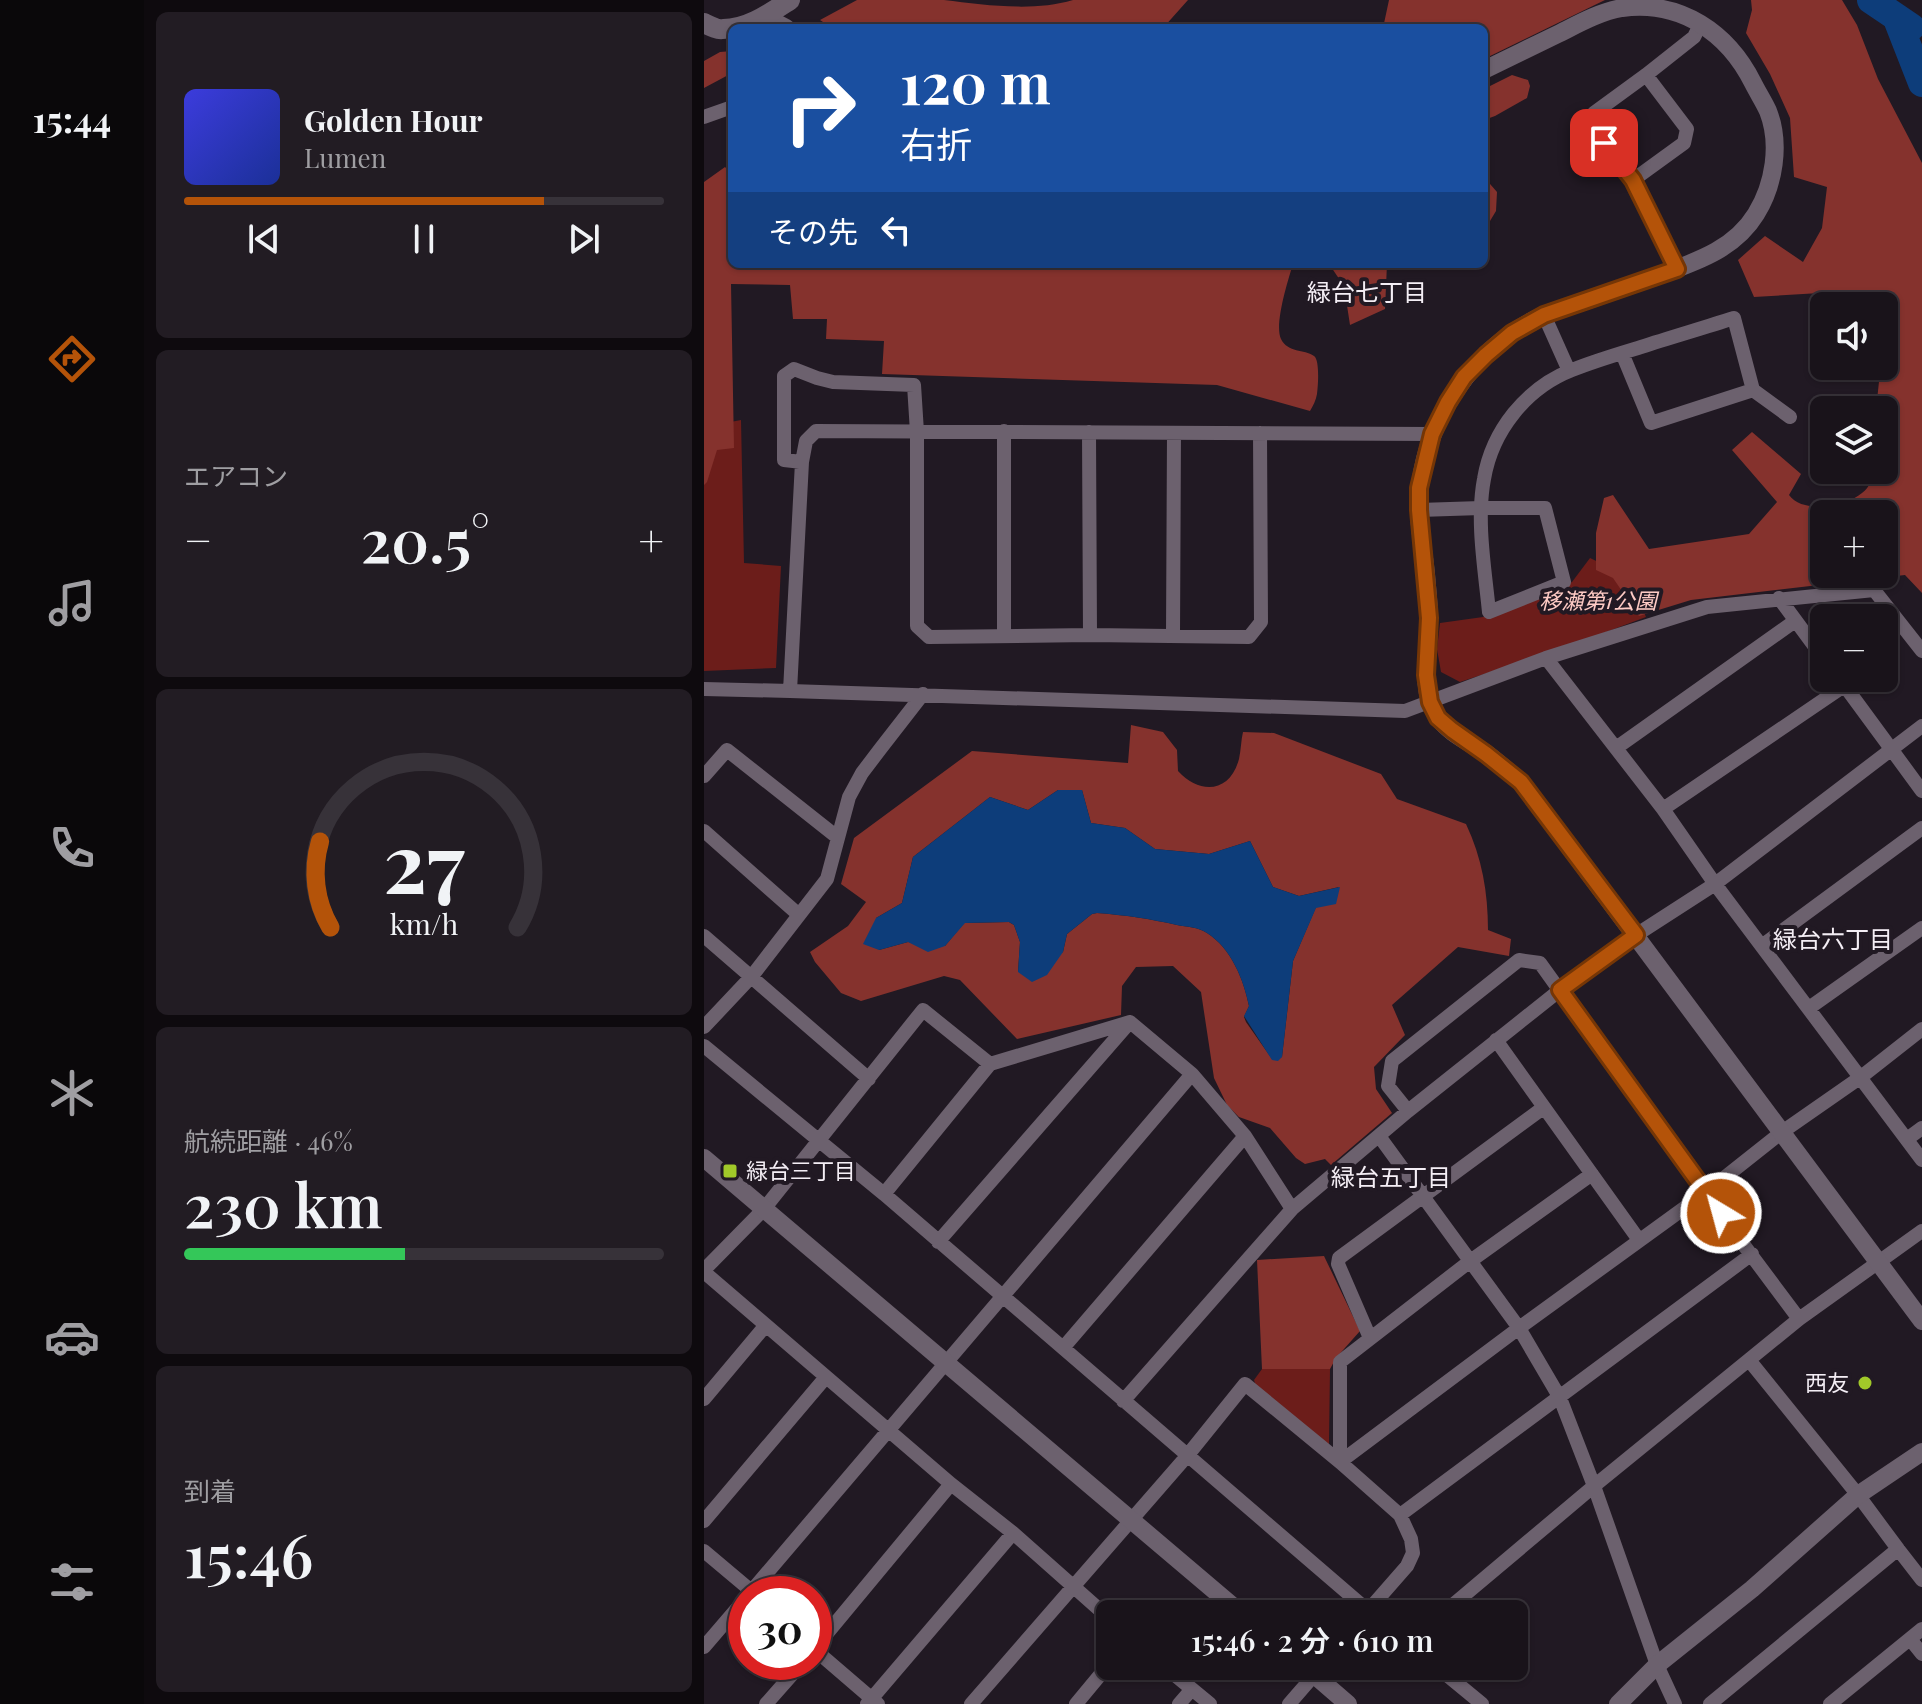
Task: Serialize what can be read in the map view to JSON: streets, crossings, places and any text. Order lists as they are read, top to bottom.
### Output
{
  "districts": ["緑台七丁目", "緑台六丁目", "緑台五丁目"],
  "parks": ["移瀬第1公園"],
  "places": {
    "transit": ["緑台三丁目"],
    "other": ["西友"]
  },
  "page": {
    "tabs": "15:44",
    "turn": ["120 m", "右折"],
    "song": ["Golden Hour", "Lumen"],
    "then": "その先",
    "map_buttons": ["+", "−"],
    "tile": [
      "エアコン",
      ["航続距離 · 46%", "230 km"],
      ["到着", "15:46"]
    ],
    "heat": ["−", "20.5°", "+"],
    "limit": "30",
    "trip": "15:46 · 2 分 · 610 m",
    "gauge": ["27", "km/h"]
  }
}
